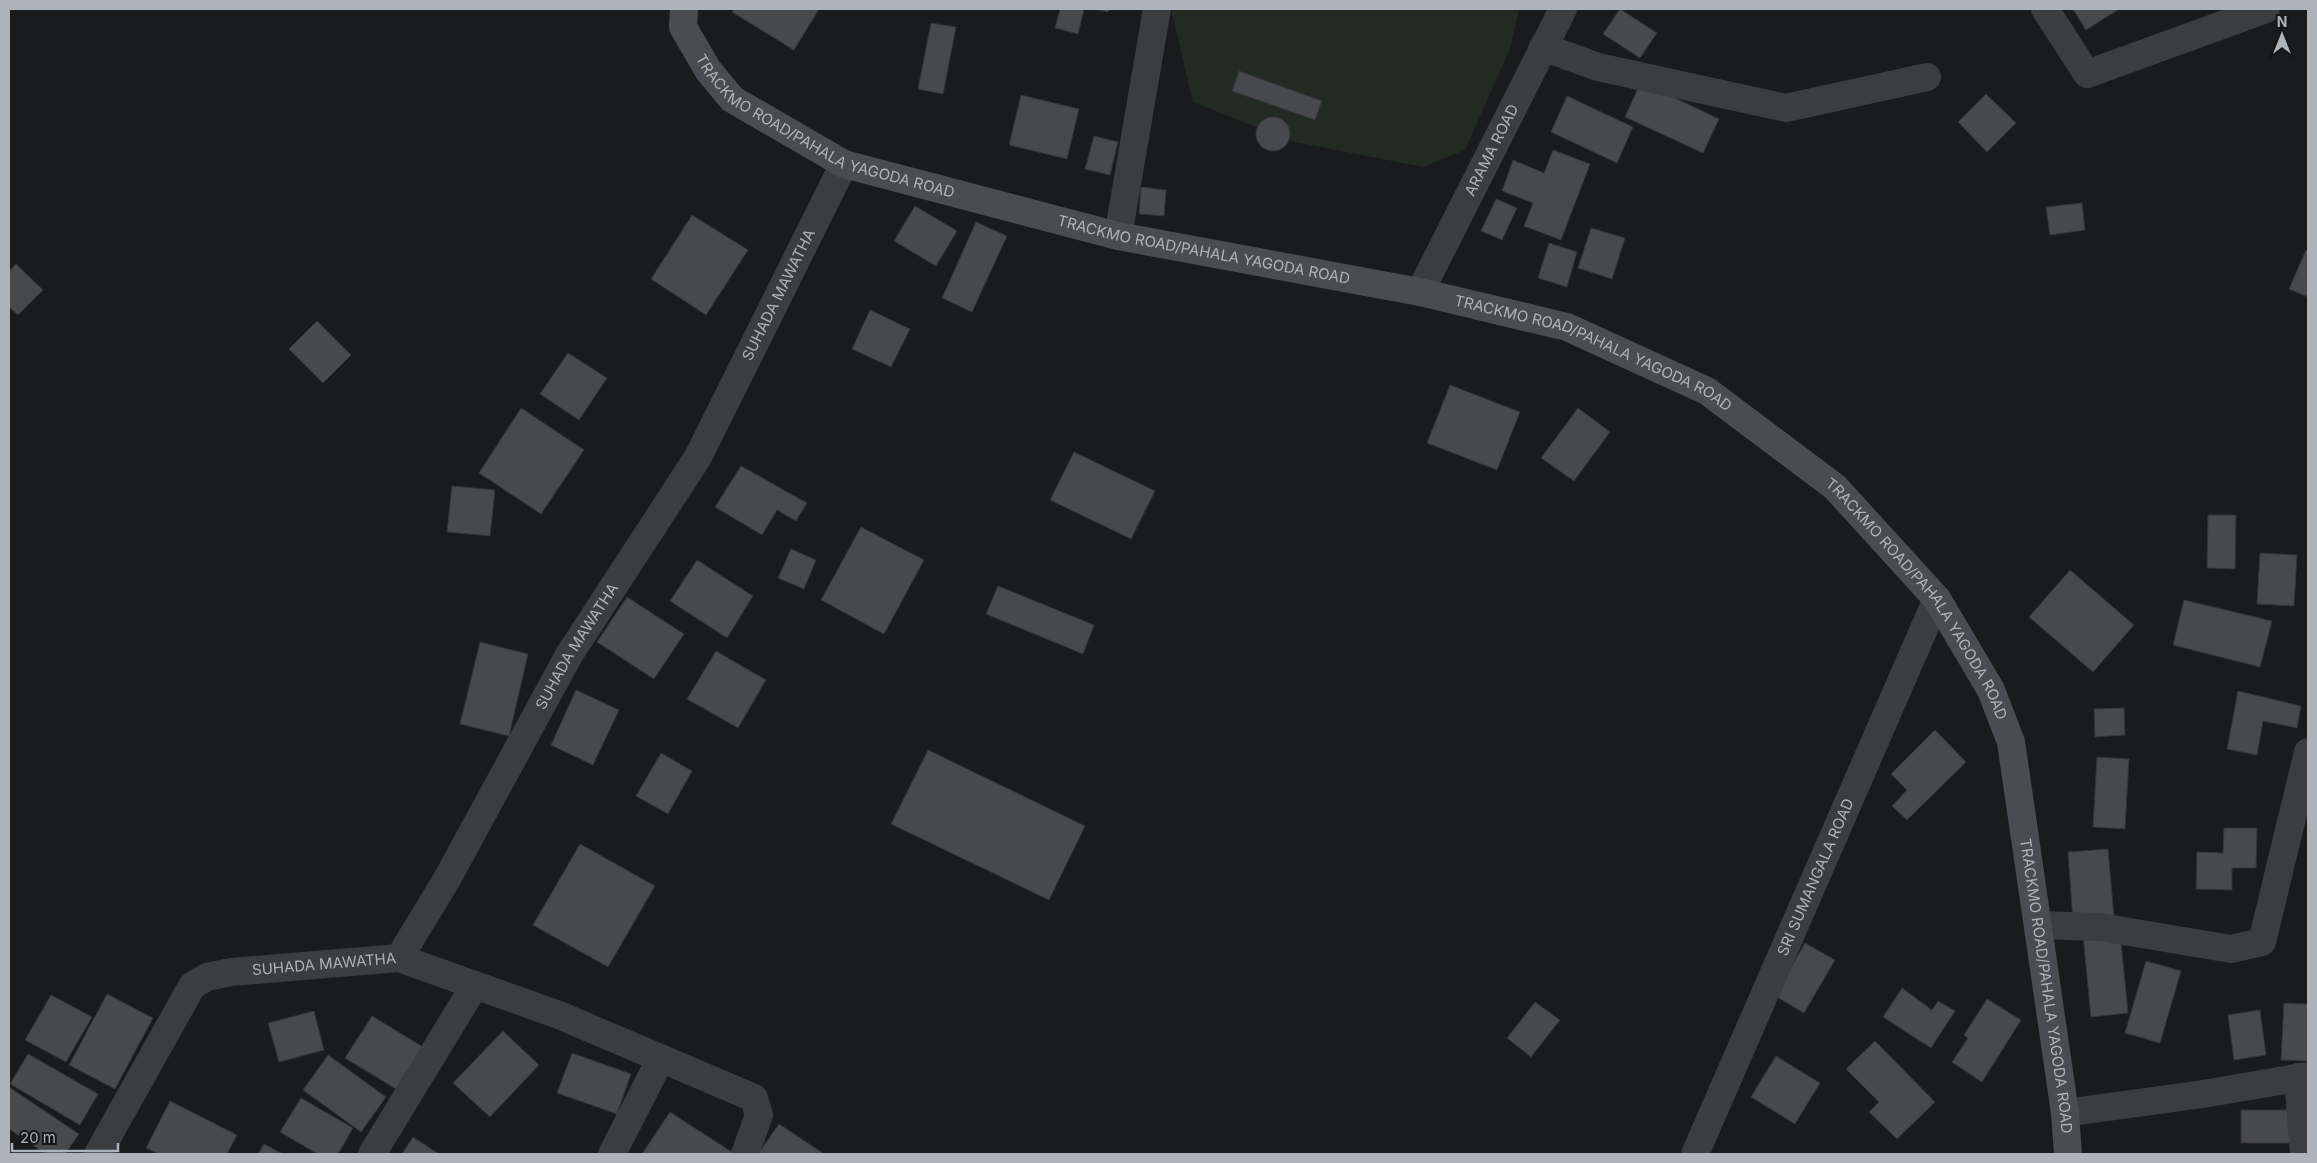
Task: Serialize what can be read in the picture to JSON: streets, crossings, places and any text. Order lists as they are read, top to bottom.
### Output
{
  "streets": {
    "street": [
      "TRACKMO ROAD/PAHALA YAGODA ROAD",
      "ARAMA ROAD",
      "SUHADA MAWATHA",
      "SRI SUMANGALA ROAD"
    ]
  },
  "crossings": [
    ["TRACKMO ROAD/PAHALA YAGODA ROAD", "ARAMA ROAD"],
    ["TRACKMO ROAD/PAHALA YAGODA ROAD", "SUHADA MAWATHA"],
    ["TRACKMO ROAD/PAHALA YAGODA ROAD", "SRI SUMANGALA ROAD"]
  ],
  "scale_bar": "20 m",
  "north": "top"
}
